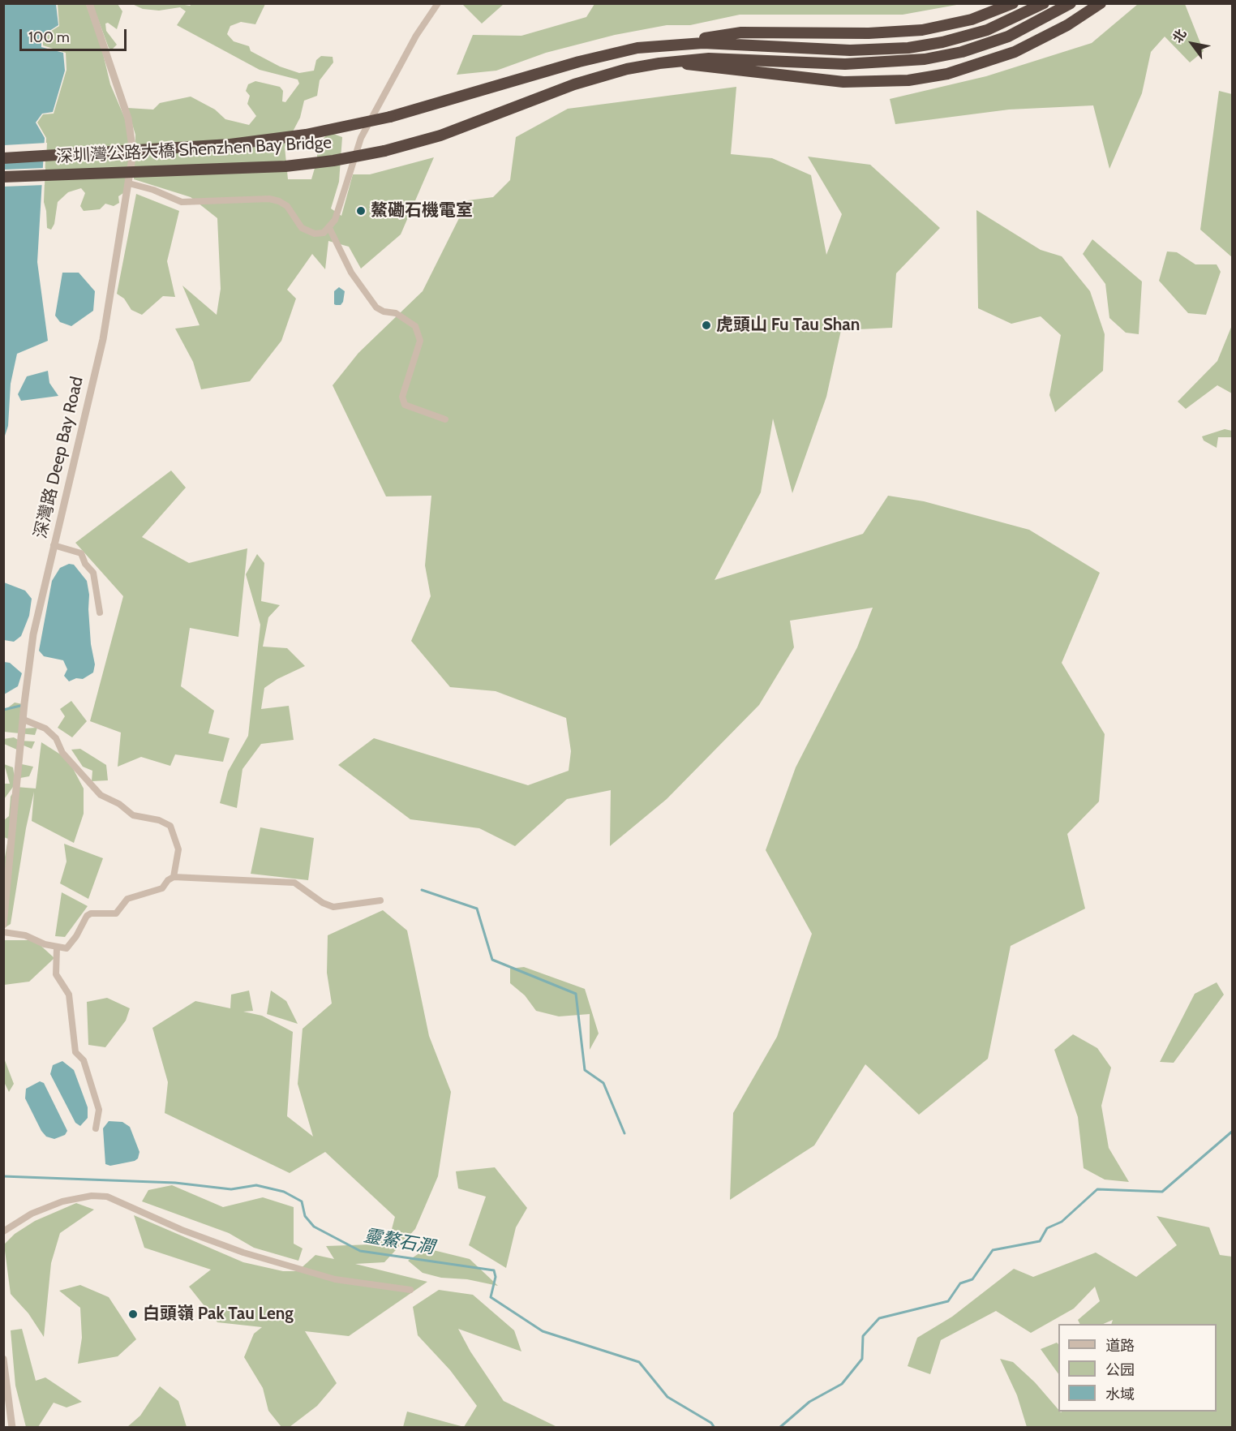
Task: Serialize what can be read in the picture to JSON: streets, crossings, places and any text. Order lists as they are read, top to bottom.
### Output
{
  "streets": {
    "highway": ["深圳灣公路大橋 Shenzhen Bay Bridge"],
    "street": ["深灣路 Deep Bay Road"]
  },
  "water": ["靈鰲石澗"],
  "places": ["鰲磡石機電室", "虎頭山 Fu Tau Shan", "白頭嶺 Pak Tau Leng"],
  "legend": ["道路", "公园", "水域"],
  "scale_bar": "100 m",
  "north": "top left"
}
